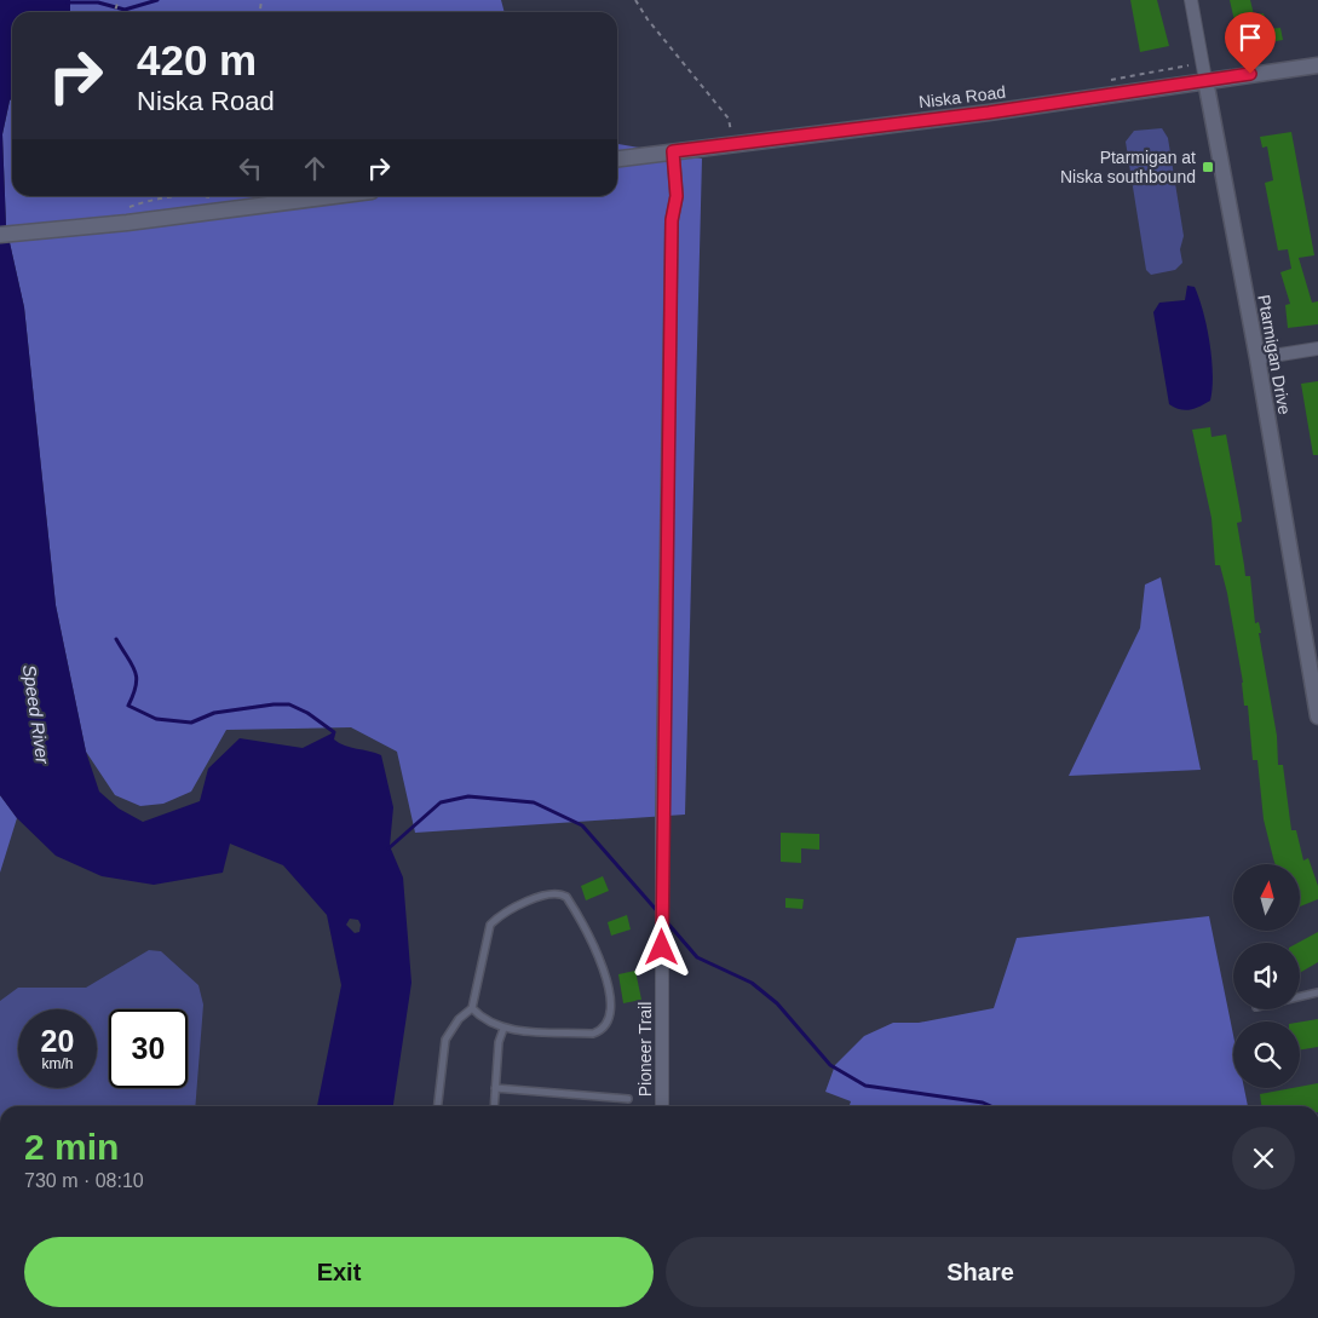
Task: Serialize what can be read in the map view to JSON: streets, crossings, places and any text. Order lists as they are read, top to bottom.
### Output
{
  "streets": {
    "street": ["Niska Road", "Ptarmigan Drive", "Pioneer Trail"]
  },
  "crossings": [
    ["Niska Road", "Ptarmigan Drive"],
    ["Niska Road", "Pioneer Trail"]
  ],
  "water": ["Speed River"],
  "places": {
    "transit": ["Ptarmigan at Niska southbound"]
  },
  "north": "top",
  "page": {
    "turn": ["420 m", "Niska Road"],
    "speed": "20 km/h",
    "limit": "30",
    "heading": ["2 min", "730 m · 08:10"],
    "buttons": ["Exit", "Share"]
  }
}
